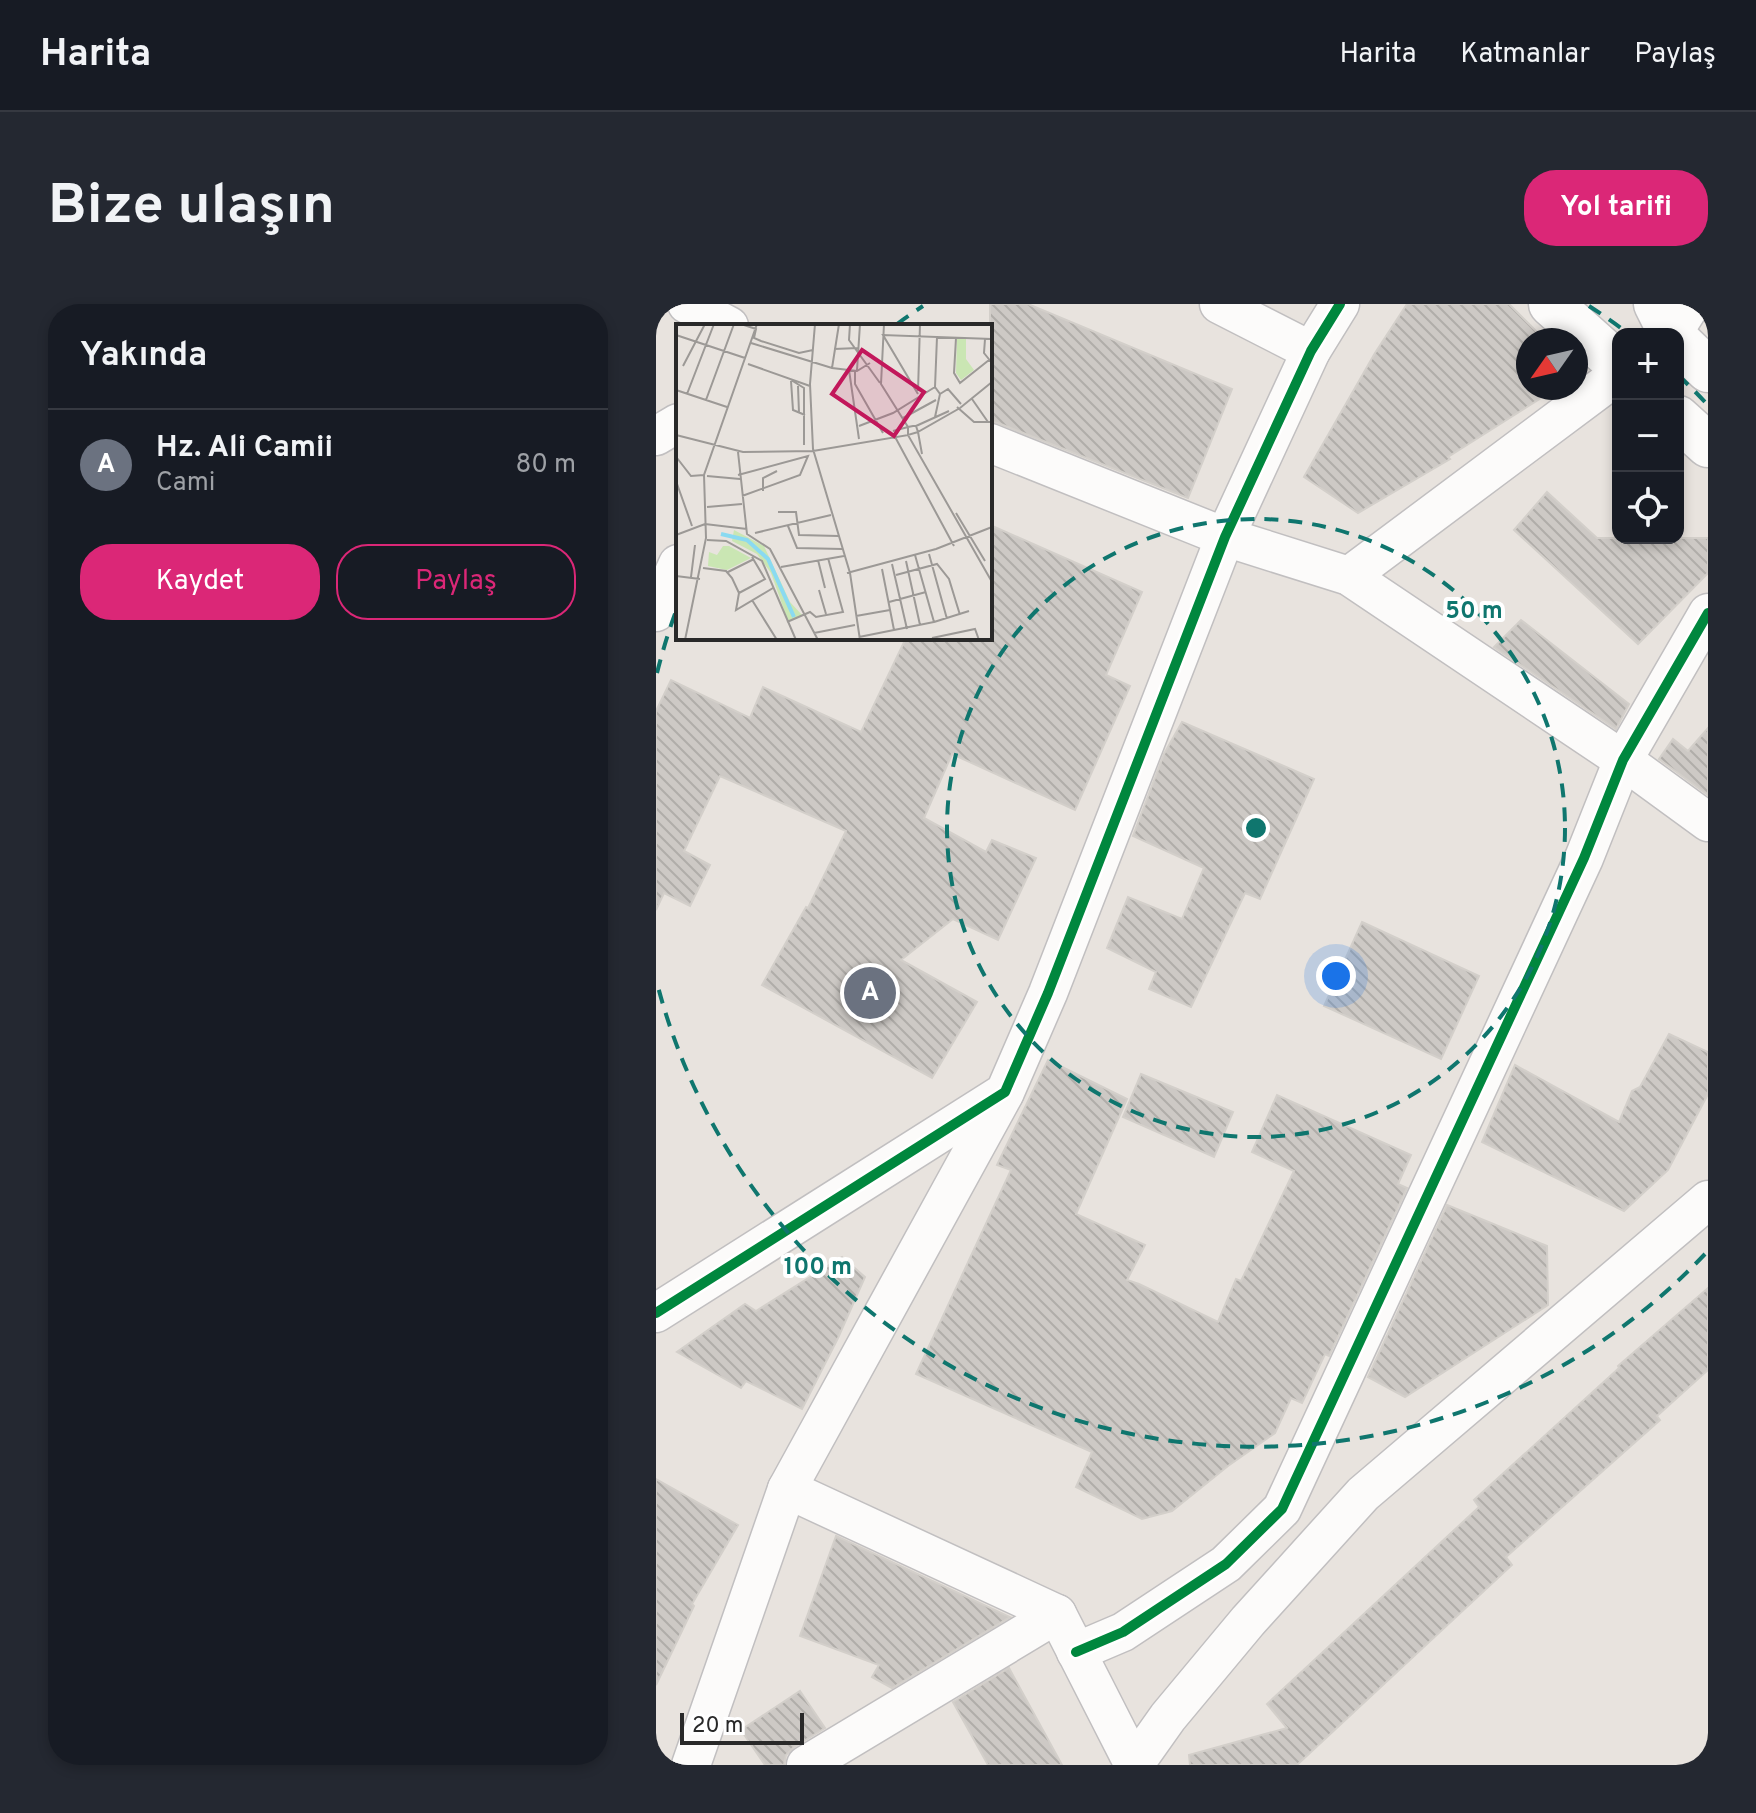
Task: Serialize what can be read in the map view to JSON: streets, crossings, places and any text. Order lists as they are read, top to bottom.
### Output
{
  "scale_bar": "20 m",
  "north": "bottom left",
  "page": {
    "header": "Harita",
    "nav": ["Harita", "Katmanlar", "Paylaş"],
    "buttons": [
      "Yol tarifi",
      ["Kaydet", "Paylaş"]
    ],
    "title": "Bize ulaşın",
    "heading": "Yakında",
    "map_buttons": ["+", "−"],
    "list": [
      {
        "mark": "A",
        "name": "Hz. Ali Camii",
        "note": "Cami",
        "value": "80 m"
      }
    ],
    "pins": "A",
    "scale": "20 m"
  },
  "rings": ["50 m", "100 m"]
}
